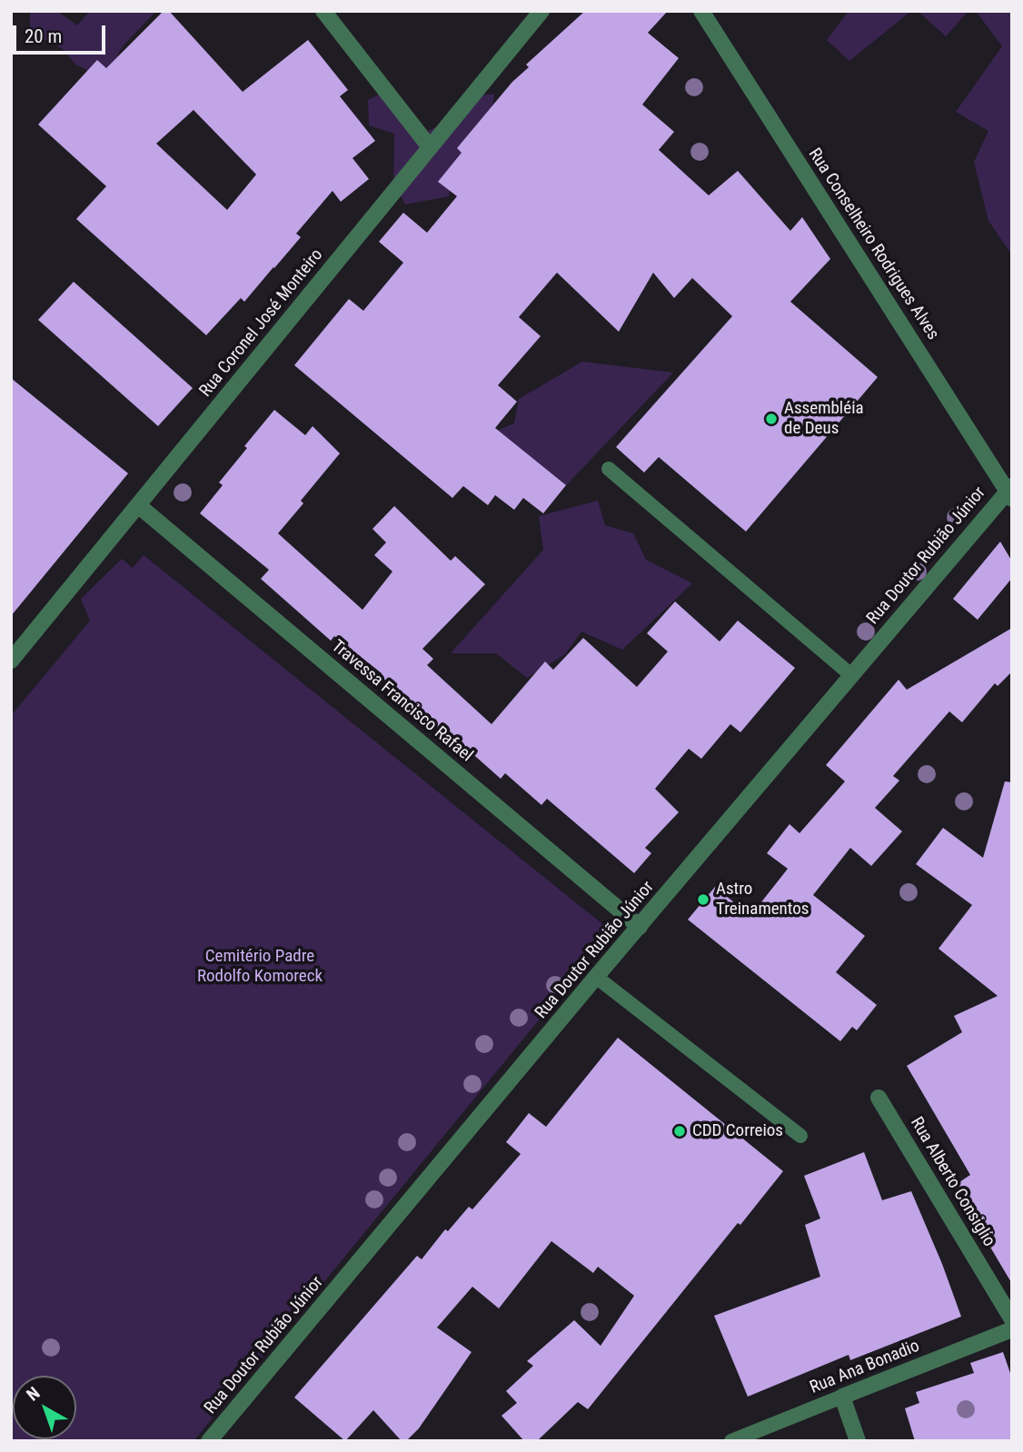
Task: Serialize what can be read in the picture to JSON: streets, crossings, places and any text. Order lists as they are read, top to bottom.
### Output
{
  "streets": {
    "street": [
      "Rua Conselheiro Rodrigues Alves",
      "Rua Coronel José Monteiro",
      "Rua Doutor Rubião Júnior",
      "Travessa Francisco Rafael",
      "Rua Alberto Consiglio",
      "Rua Ana Bonadio"
    ]
  },
  "crossings": [
    ["Rua Conselheiro Rodrigues Alves", "Rua Doutor Rubião Júnior"],
    ["Rua Coronel José Monteiro", "Travessa Francisco Rafael"],
    ["Rua Doutor Rubião Júnior", "Travessa Francisco Rafael"]
  ],
  "parks": ["Cemitério Padre Rodolfo Komoreck"],
  "places": ["Assembléia de Deus", "Astro Treinamentos", "CDD Correios"],
  "scale_bar": "20 m",
  "north": "top left"
}
